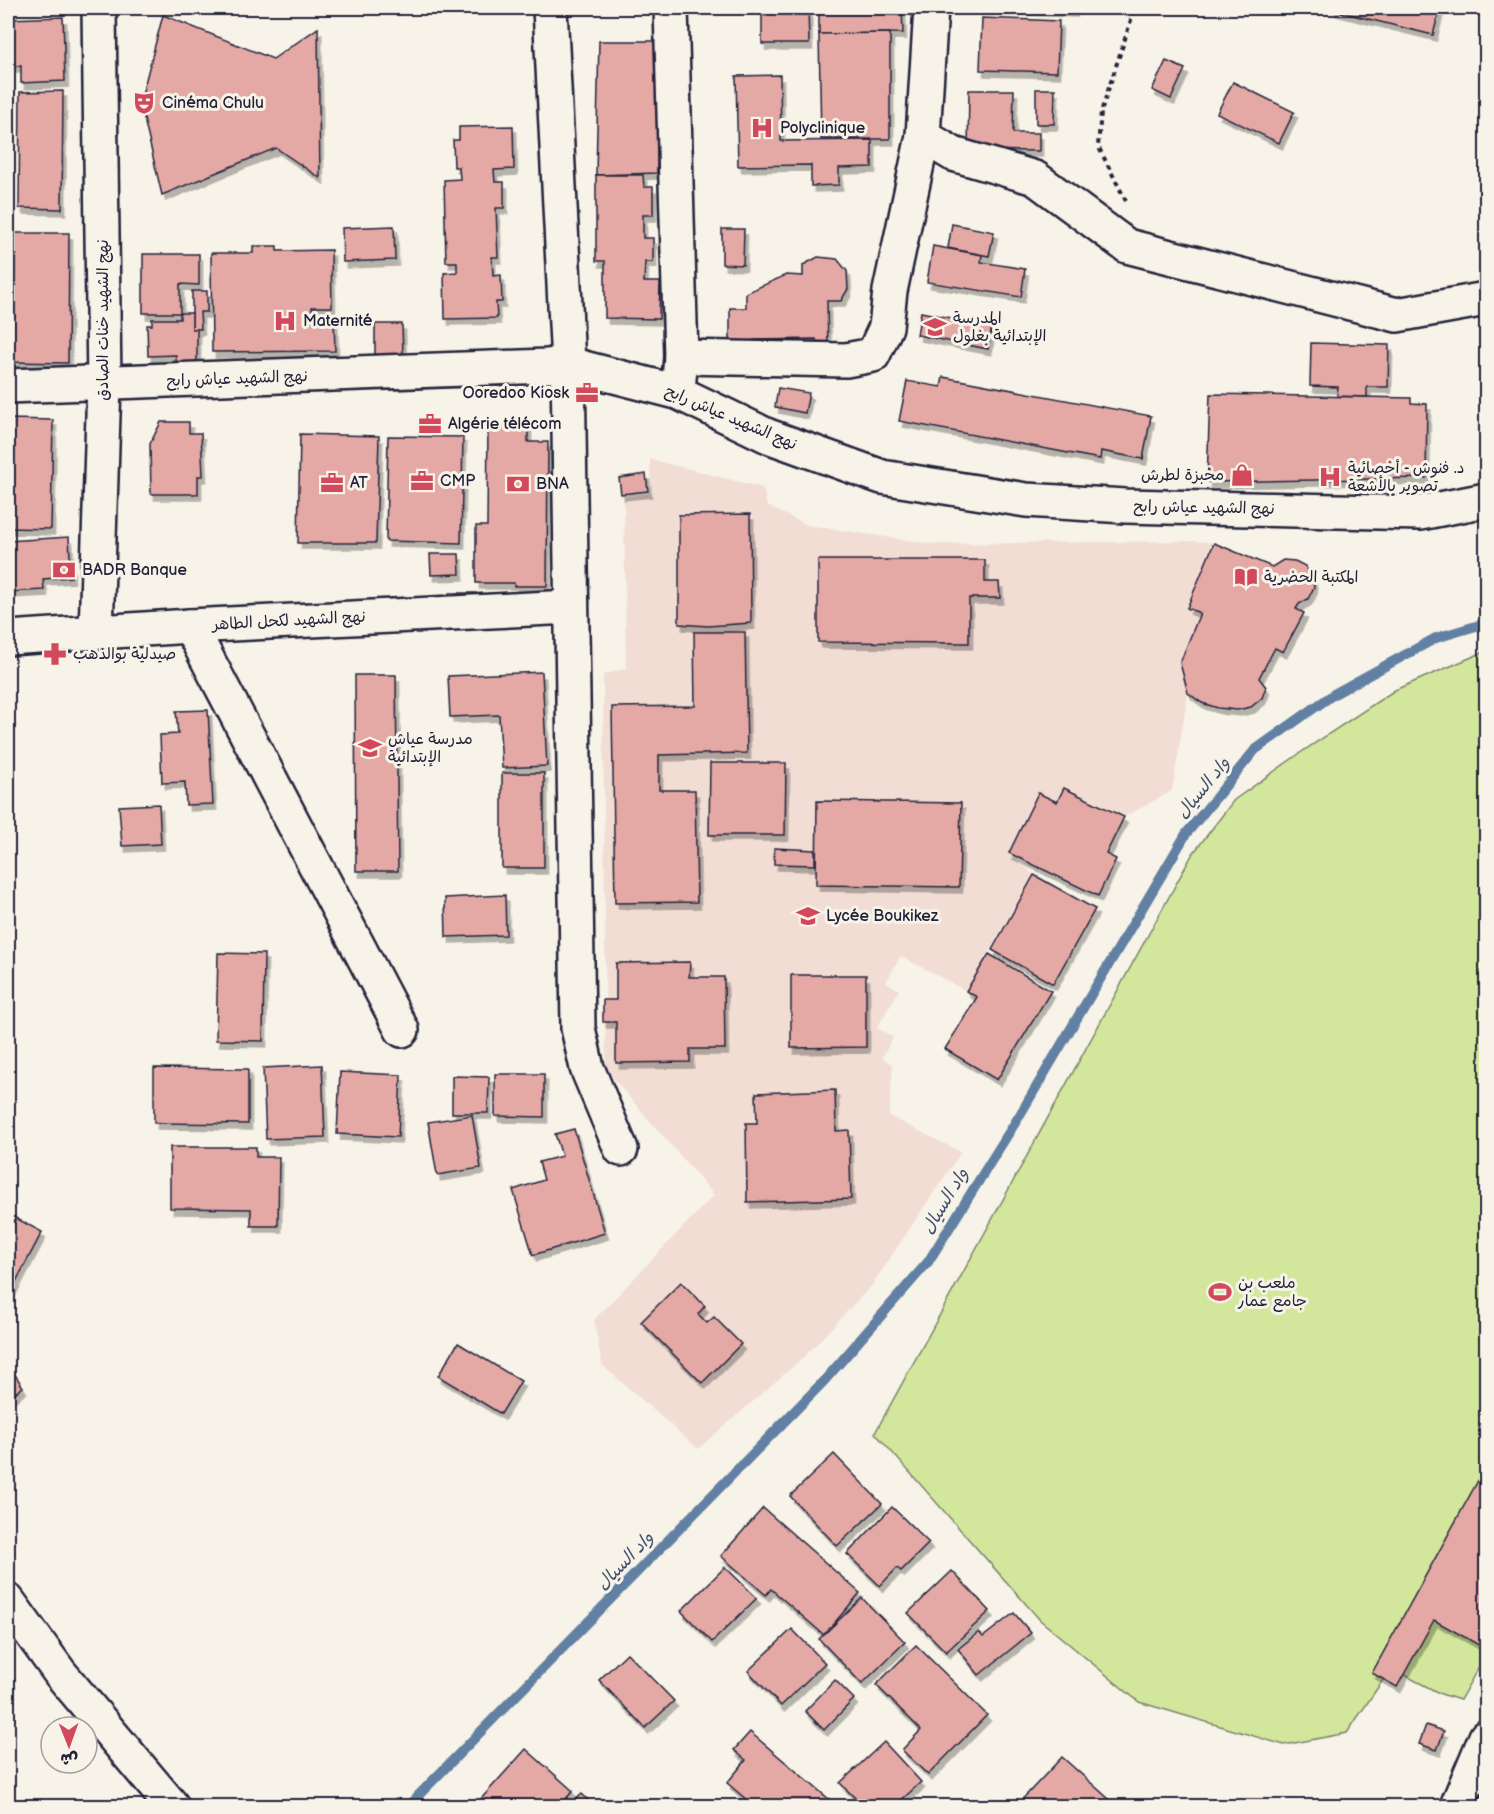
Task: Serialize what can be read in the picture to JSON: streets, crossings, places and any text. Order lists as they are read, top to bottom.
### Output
{
  "streets": {
    "street": ["نهج الشهيد خنات الصادق", "نهج الشهيد عياش رابح", "نهج الشهيد لكحل الطاهر"]
  },
  "crossings": [
    ["نهج الشهيد خنات الصادق", "نهج الشهيد عياش رابح"],
    ["نهج الشهيد خنات الصادق", "نهج الشهيد لكحل الطاهر"]
  ],
  "water": ["واد السيال"],
  "places": {
    "theatre": ["Cinéma Chulu"],
    "hospital": ["Polyclinique", "Maternité", "د. فنوش - أخصائية تصوير بالأشعة"],
    "school or university": ["المدرسة الإبتدائية بغلول", "مدرسة عياش الإبتدائية", "Lycée Boukikez"],
    "office": [
      "Ooredoo Kiosk",
      "Algérie télécom",
      "CMP",
      "AT"
    ],
    "shop": ["مخبزة لطرش"],
    "bank": ["BNA", "BADR Banque"],
    "library": ["المكتبة الحضرية"],
    "pharmacy": ["صيدلية بوالذهب"],
    "sports": ["ملعب بن جامع عمار"]
  },
  "north": "bottom"
}
